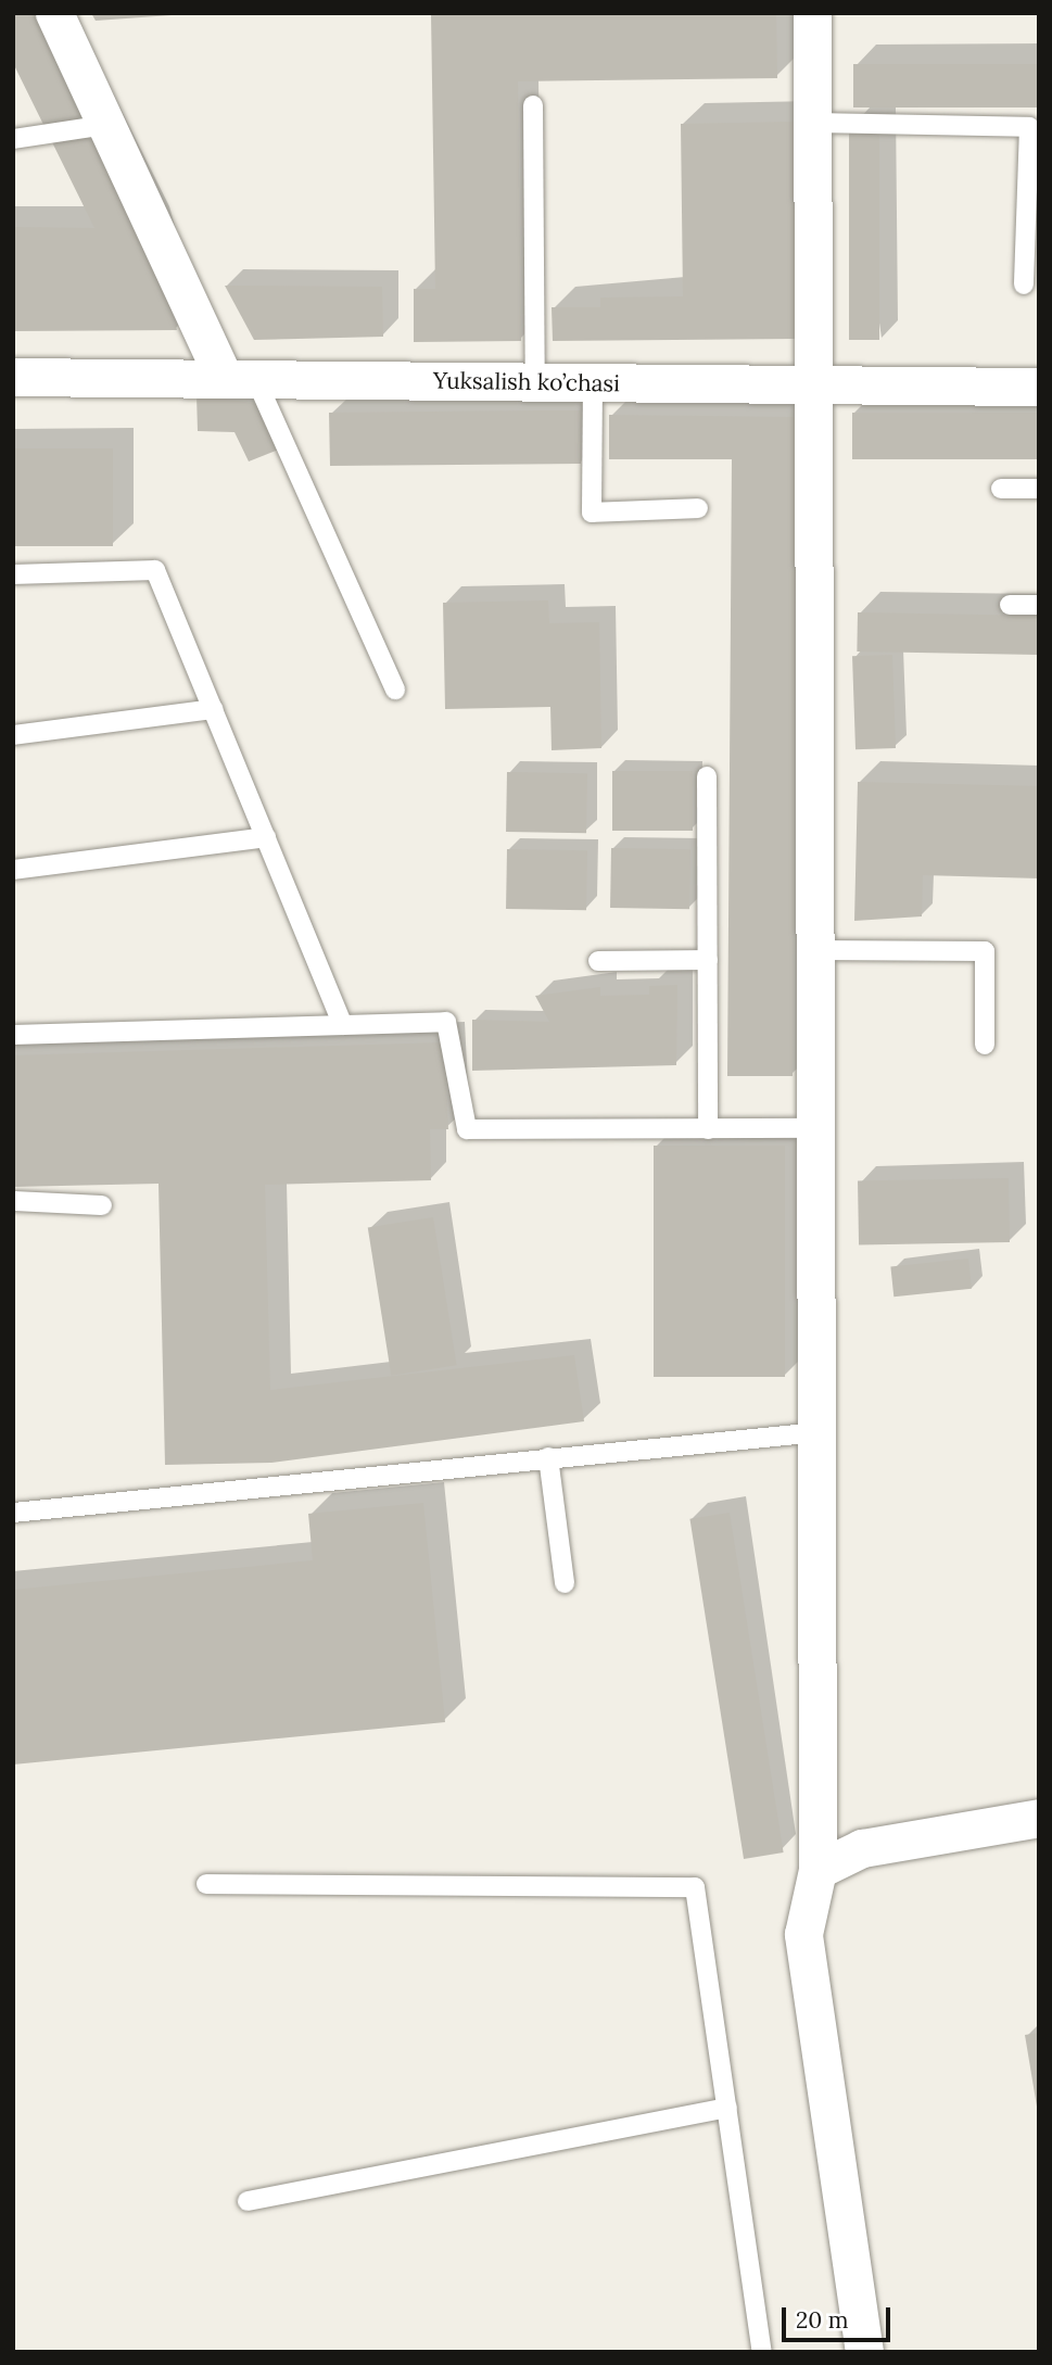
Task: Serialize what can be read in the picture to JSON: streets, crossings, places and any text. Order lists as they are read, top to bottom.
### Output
{
  "streets": {
    "street": ["Yuksalish ko’chasi"]
  },
  "scale_bar": "20 m"
}
